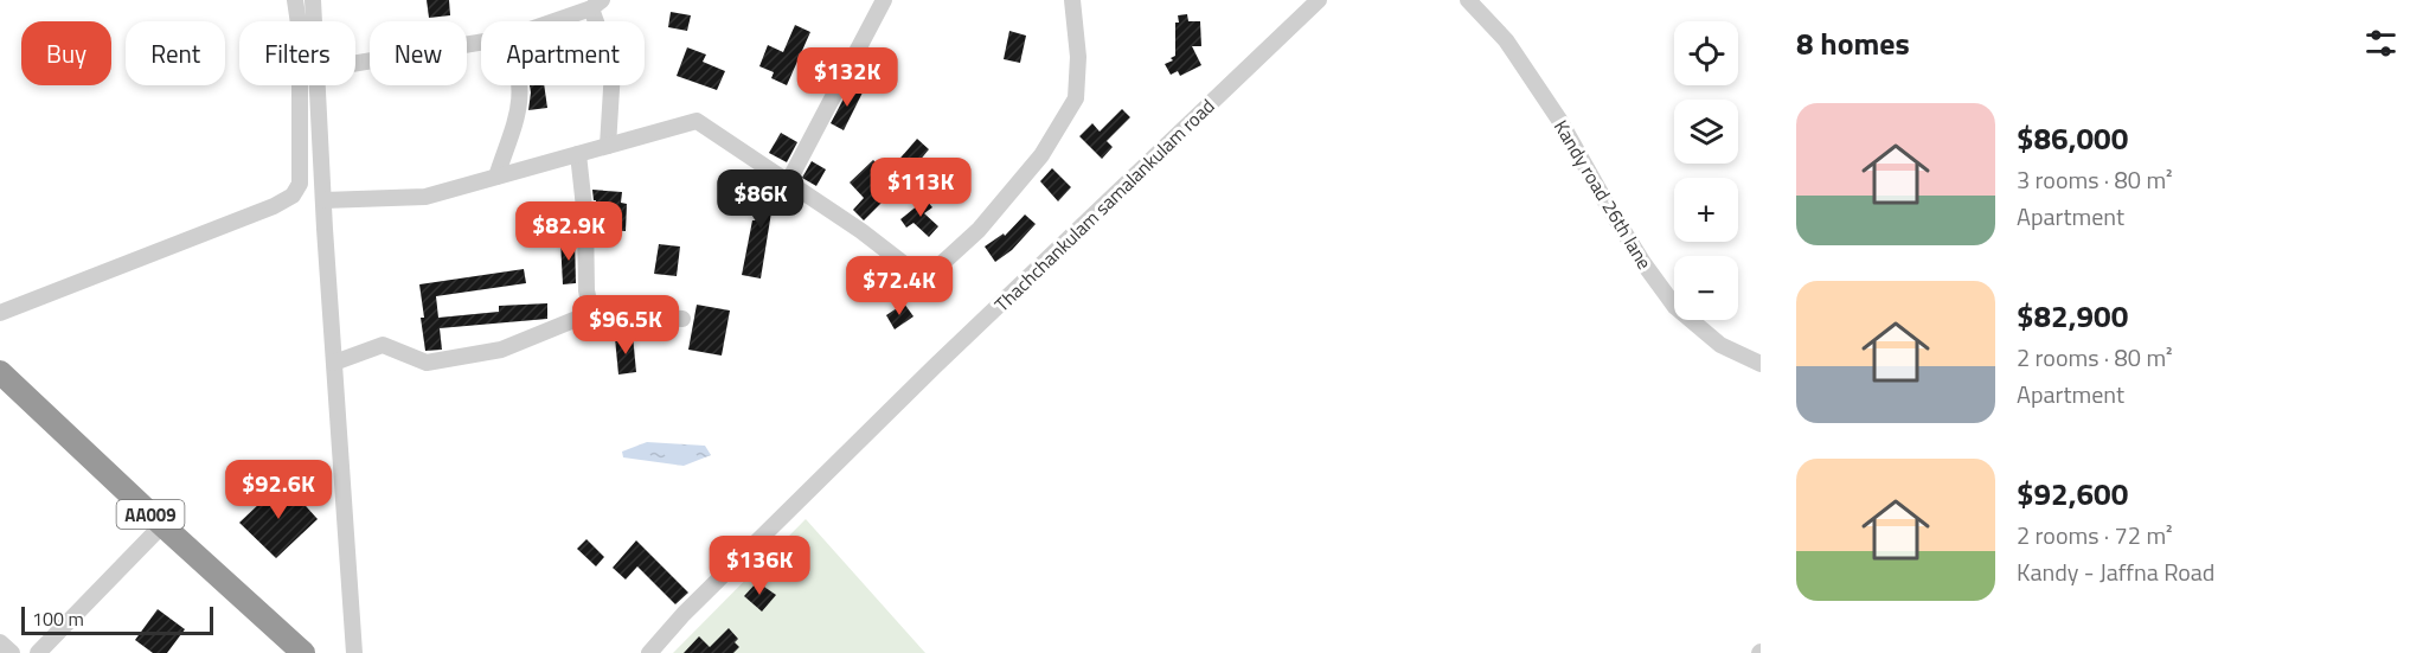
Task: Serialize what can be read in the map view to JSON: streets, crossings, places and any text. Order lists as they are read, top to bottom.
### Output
{
  "streets": {
    "highway": ["AA009"],
    "street": ["Kandy road 26th lane", "Thachchankulam samalankulam road"]
  },
  "scale_bar": "100 m",
  "page": {
    "heading": "8 homes",
    "map_buttons": ["+", "−"],
    "chip": [
      "Buy",
      "Rent",
      "Filters",
      "New",
      "Apartment"
    ],
    "price": [
      "$132K",
      "$113K",
      "$86K",
      "$82.9K",
      "$72.4K",
      "$96.5K",
      "$92.6K",
      "$136K"
    ],
    "list": [
      {
        "name": "$86,000",
        "note": "3 rooms · 80 m² · Apartment"
      },
      {
        "name": "$82,900",
        "note": "2 rooms · 80 m² · Apartment"
      },
      {
        "name": "$92,600",
        "note": "2 rooms · 72 m² · Kandy - Jaffna Road"
      }
    ],
    "scale": "100 m"
  }
}
